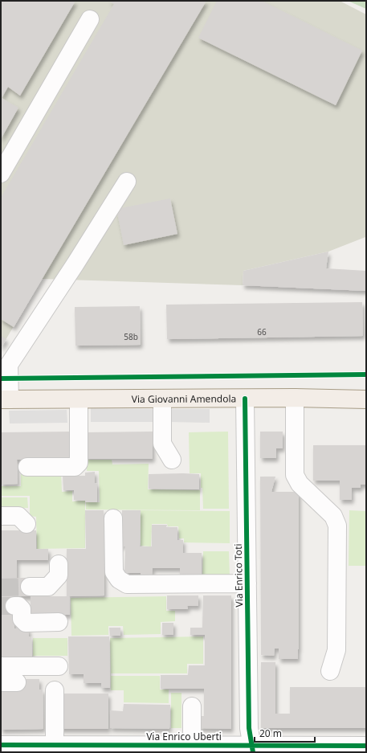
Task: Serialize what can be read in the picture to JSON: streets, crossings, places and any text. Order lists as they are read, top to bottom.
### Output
{
  "streets": {
    "main road": ["Via Giovanni Amendola"],
    "street": ["Via Enrico Toti", "Via Enrico Uberti"]
  },
  "crossings": [
    ["Via Giovanni Amendola", "Via Enrico Toti"],
    ["Via Enrico Toti", "Via Enrico Uberti"]
  ],
  "house_numbers": ["66", "58b"],
  "scale_bar": "20 m"
}
